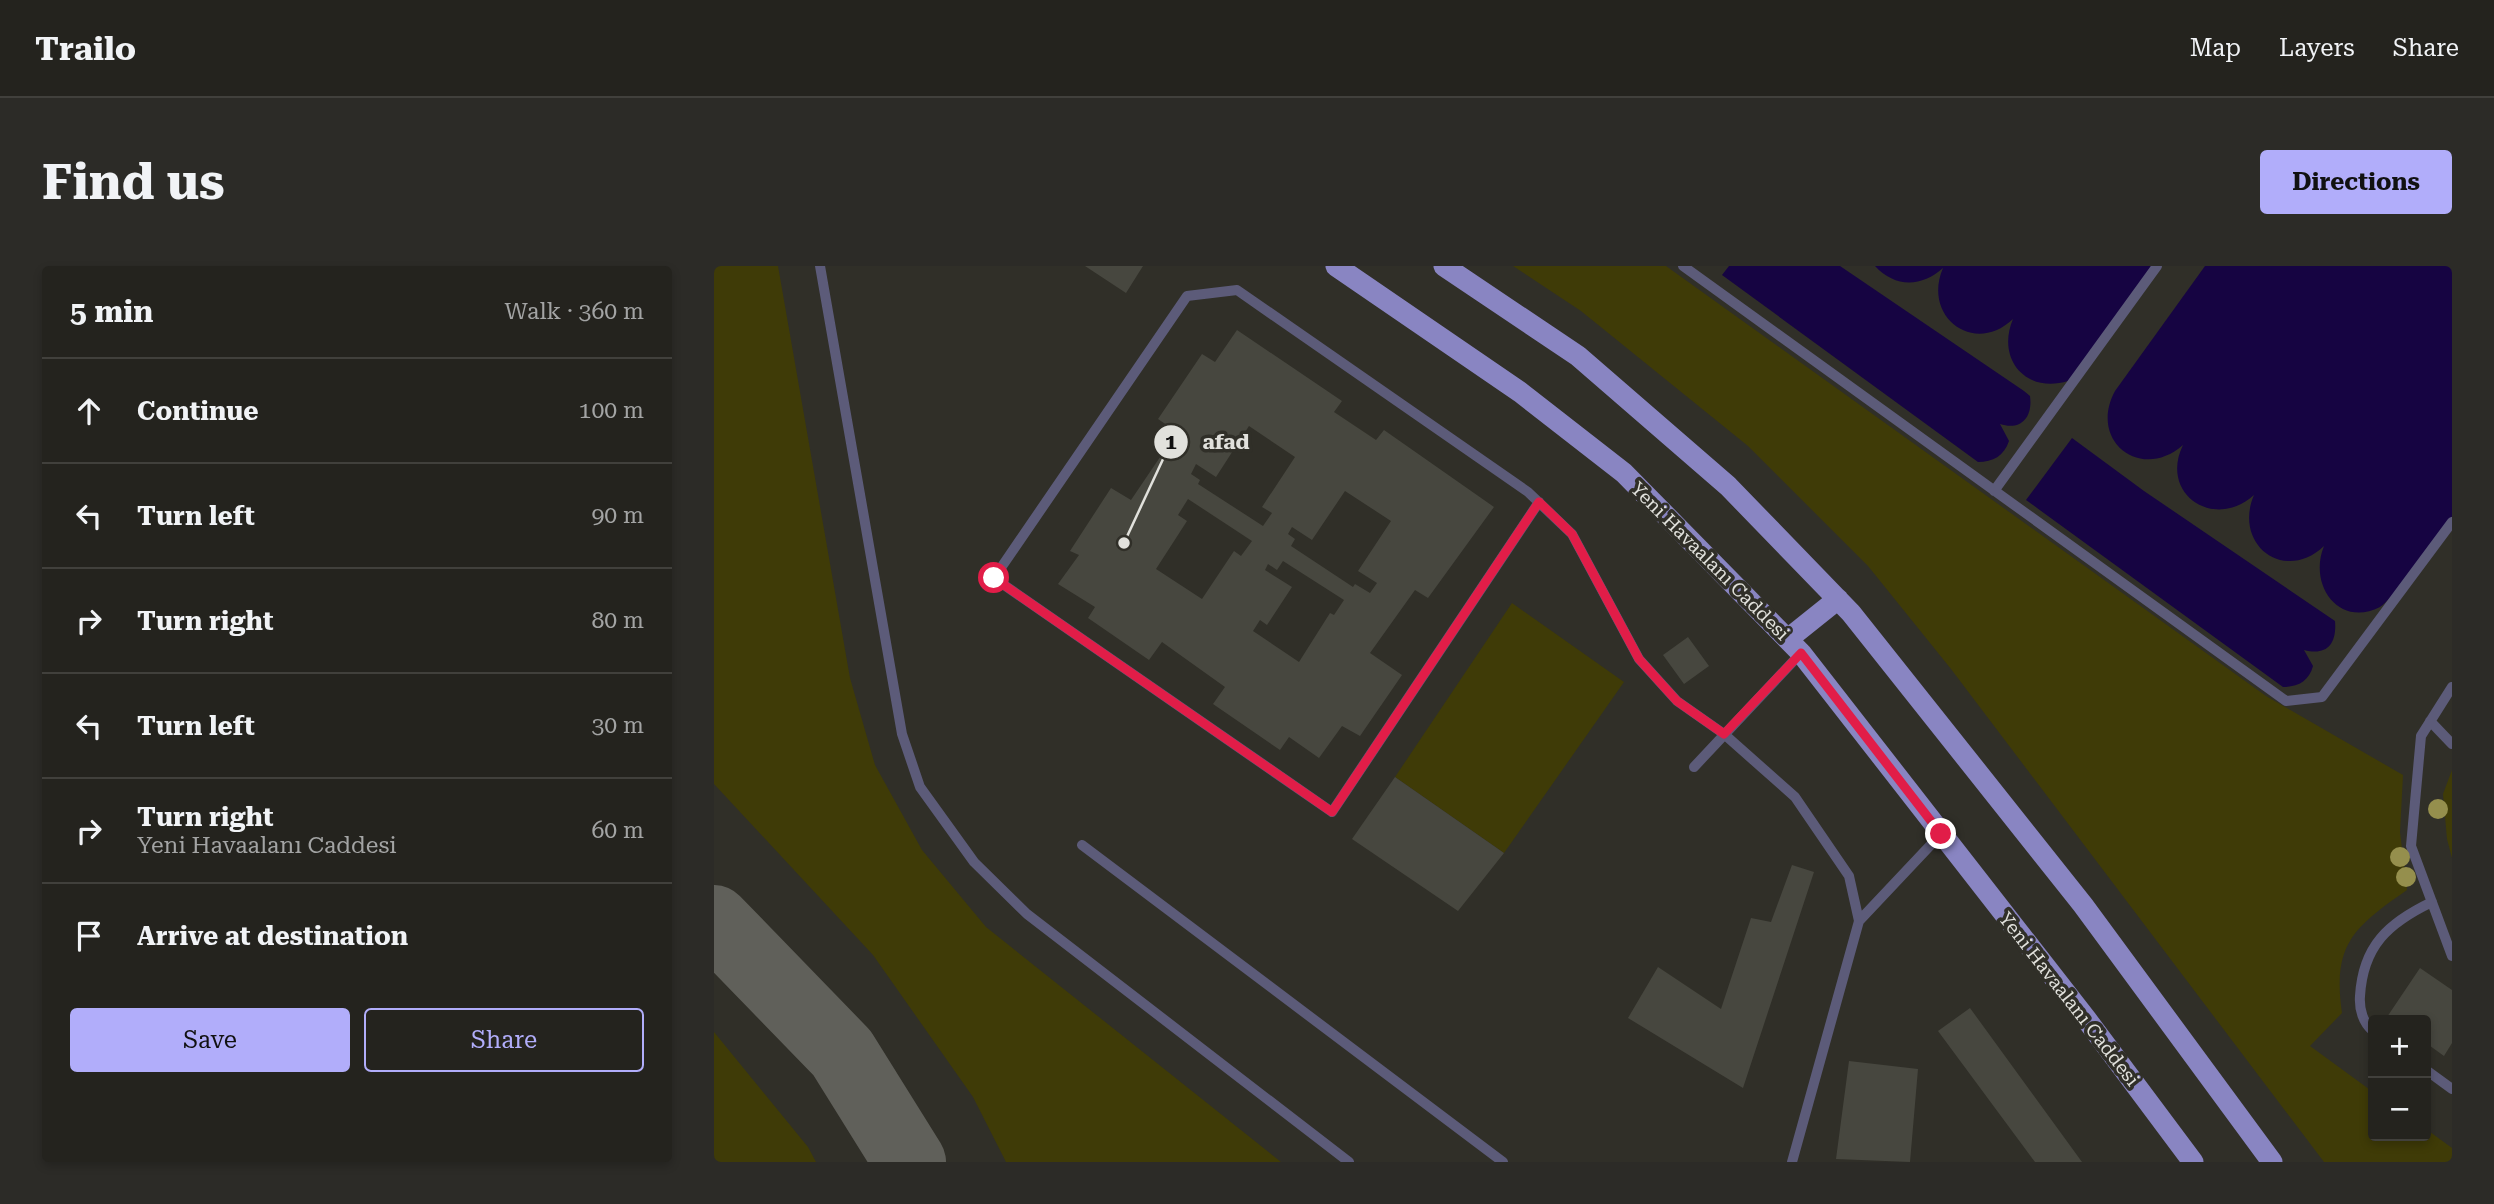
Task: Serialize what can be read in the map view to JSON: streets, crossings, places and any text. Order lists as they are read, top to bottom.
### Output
{
  "streets": {
    "main road": ["Yeni Havaalanı Caddesi"]
  },
  "places": ["afad"],
  "page": {
    "header": "Trailo",
    "nav": ["Map", "Layers", "Share"],
    "buttons": [
      "Directions",
      ["Save", "Share"]
    ],
    "title": "Find us",
    "heading": ["5 min", "Walk · 360 m"],
    "list": [
      ["Continue", "100 m"],
      ["Turn left", "90 m"],
      ["Turn right", "80 m"],
      ["Turn left", "30 m"],
      ["Turn right", "Yeni Havaalanı Caddesi", "60 m"],
      "Arrive at destination"
    ],
    "map_buttons": ["+", "−"]
  }
}
